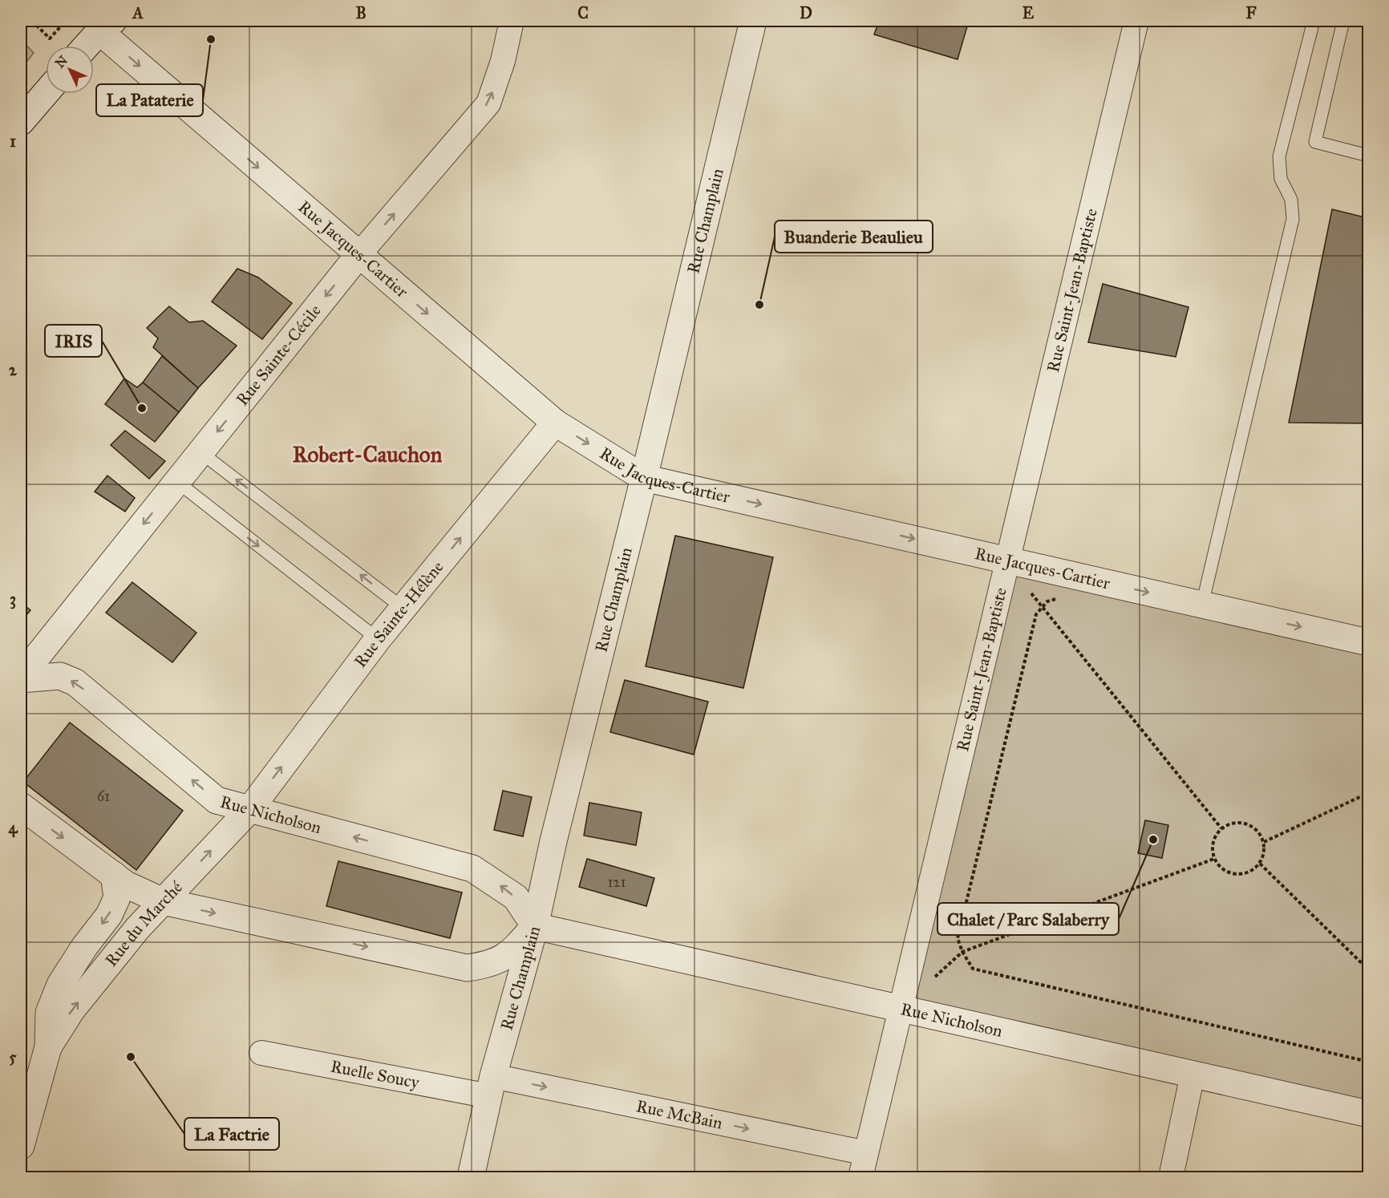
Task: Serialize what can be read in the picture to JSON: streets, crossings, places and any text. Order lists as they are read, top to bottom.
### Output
{
  "streets": {
    "street": [
      "Rue Champlain",
      "Rue Jacques-Cartier",
      "Rue Saint-Jean-Baptiste",
      "Rue Sainte-Cécile",
      "Rue Sainte-Hélène",
      "Rue Nicholson",
      "Rue du Marché",
      "Ruelle Soucy",
      "Rue McBain"
    ]
  },
  "crossings": [
    ["Rue Champlain", "Rue Jacques-Cartier"],
    ["Rue Champlain", "Rue Nicholson"],
    ["Rue Champlain", "Ruelle Soucy"],
    ["Rue Champlain", "Rue McBain"],
    ["Rue Jacques-Cartier", "Rue Saint-Jean-Baptiste"],
    ["Rue Jacques-Cartier", "Rue Sainte-Cécile"],
    ["Rue Jacques-Cartier", "Rue Sainte-Hélène"],
    ["Rue Saint-Jean-Baptiste", "Rue Nicholson"],
    ["Rue Saint-Jean-Baptiste", "Rue McBain"],
    ["Rue Sainte-Cécile", "Rue Nicholson"],
    ["Rue Sainte-Hélène", "Rue Nicholson"],
    ["Rue Sainte-Hélène", "Rue du Marché"],
    ["Rue Nicholson", "Rue du Marché"],
    ["Ruelle Soucy", "Rue McBain"]
  ],
  "one_way": [
    "Rue Jacques-Cartier",
    "Rue Sainte-Hélène",
    "Rue Nicholson",
    "Rue McBain"
  ],
  "districts": ["Robert-Cauchon"],
  "places": [
    "La Pataterie",
    "Buanderie Beaulieu",
    "IRIS",
    "Chalet / Parc Salaberry",
    "La Factrie"
  ],
  "house_numbers": ["61", "121"],
  "north": "top left",
  "grid": {
    "columns": [
      "A",
      "B",
      "C",
      "D",
      "E",
      "F"
    ],
    "rows": [
      "1",
      "2",
      "3",
      "4",
      "5"
    ]
  }
}
